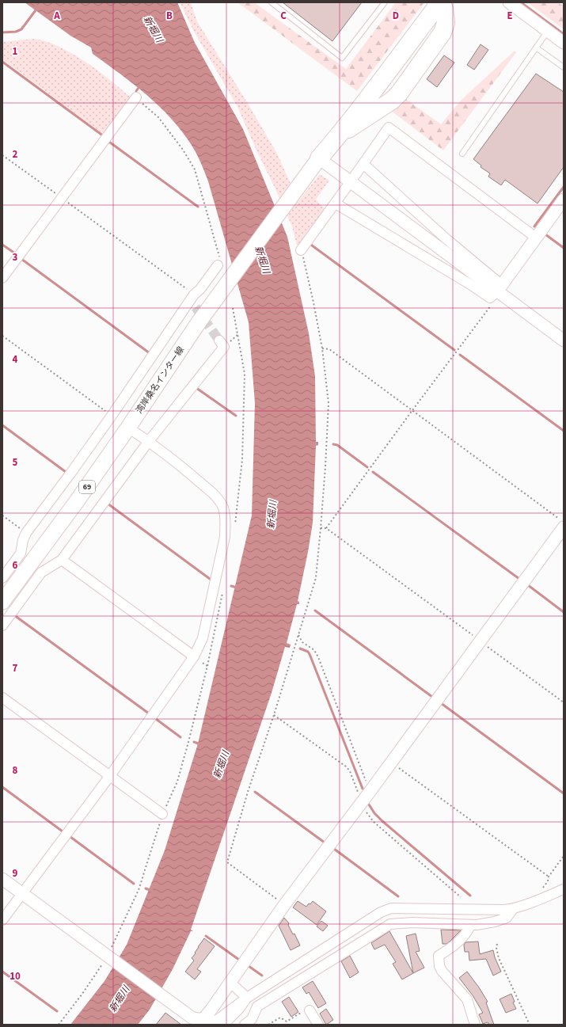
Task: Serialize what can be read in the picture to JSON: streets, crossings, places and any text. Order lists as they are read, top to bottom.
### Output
{
  "streets": {
    "highway": ["69"],
    "main road": ["湾岸桑名インター線"]
  },
  "crossings": [
    ["湾岸桑名インター線", "69"]
  ],
  "water": ["新堀川"],
  "grid": {
    "columns": [
      "A",
      "B",
      "C",
      "D",
      "E"
    ],
    "rows": [
      "1",
      "2",
      "3",
      "4",
      "5",
      "6",
      "7",
      "8",
      "9",
      "10"
    ]
  }
}
